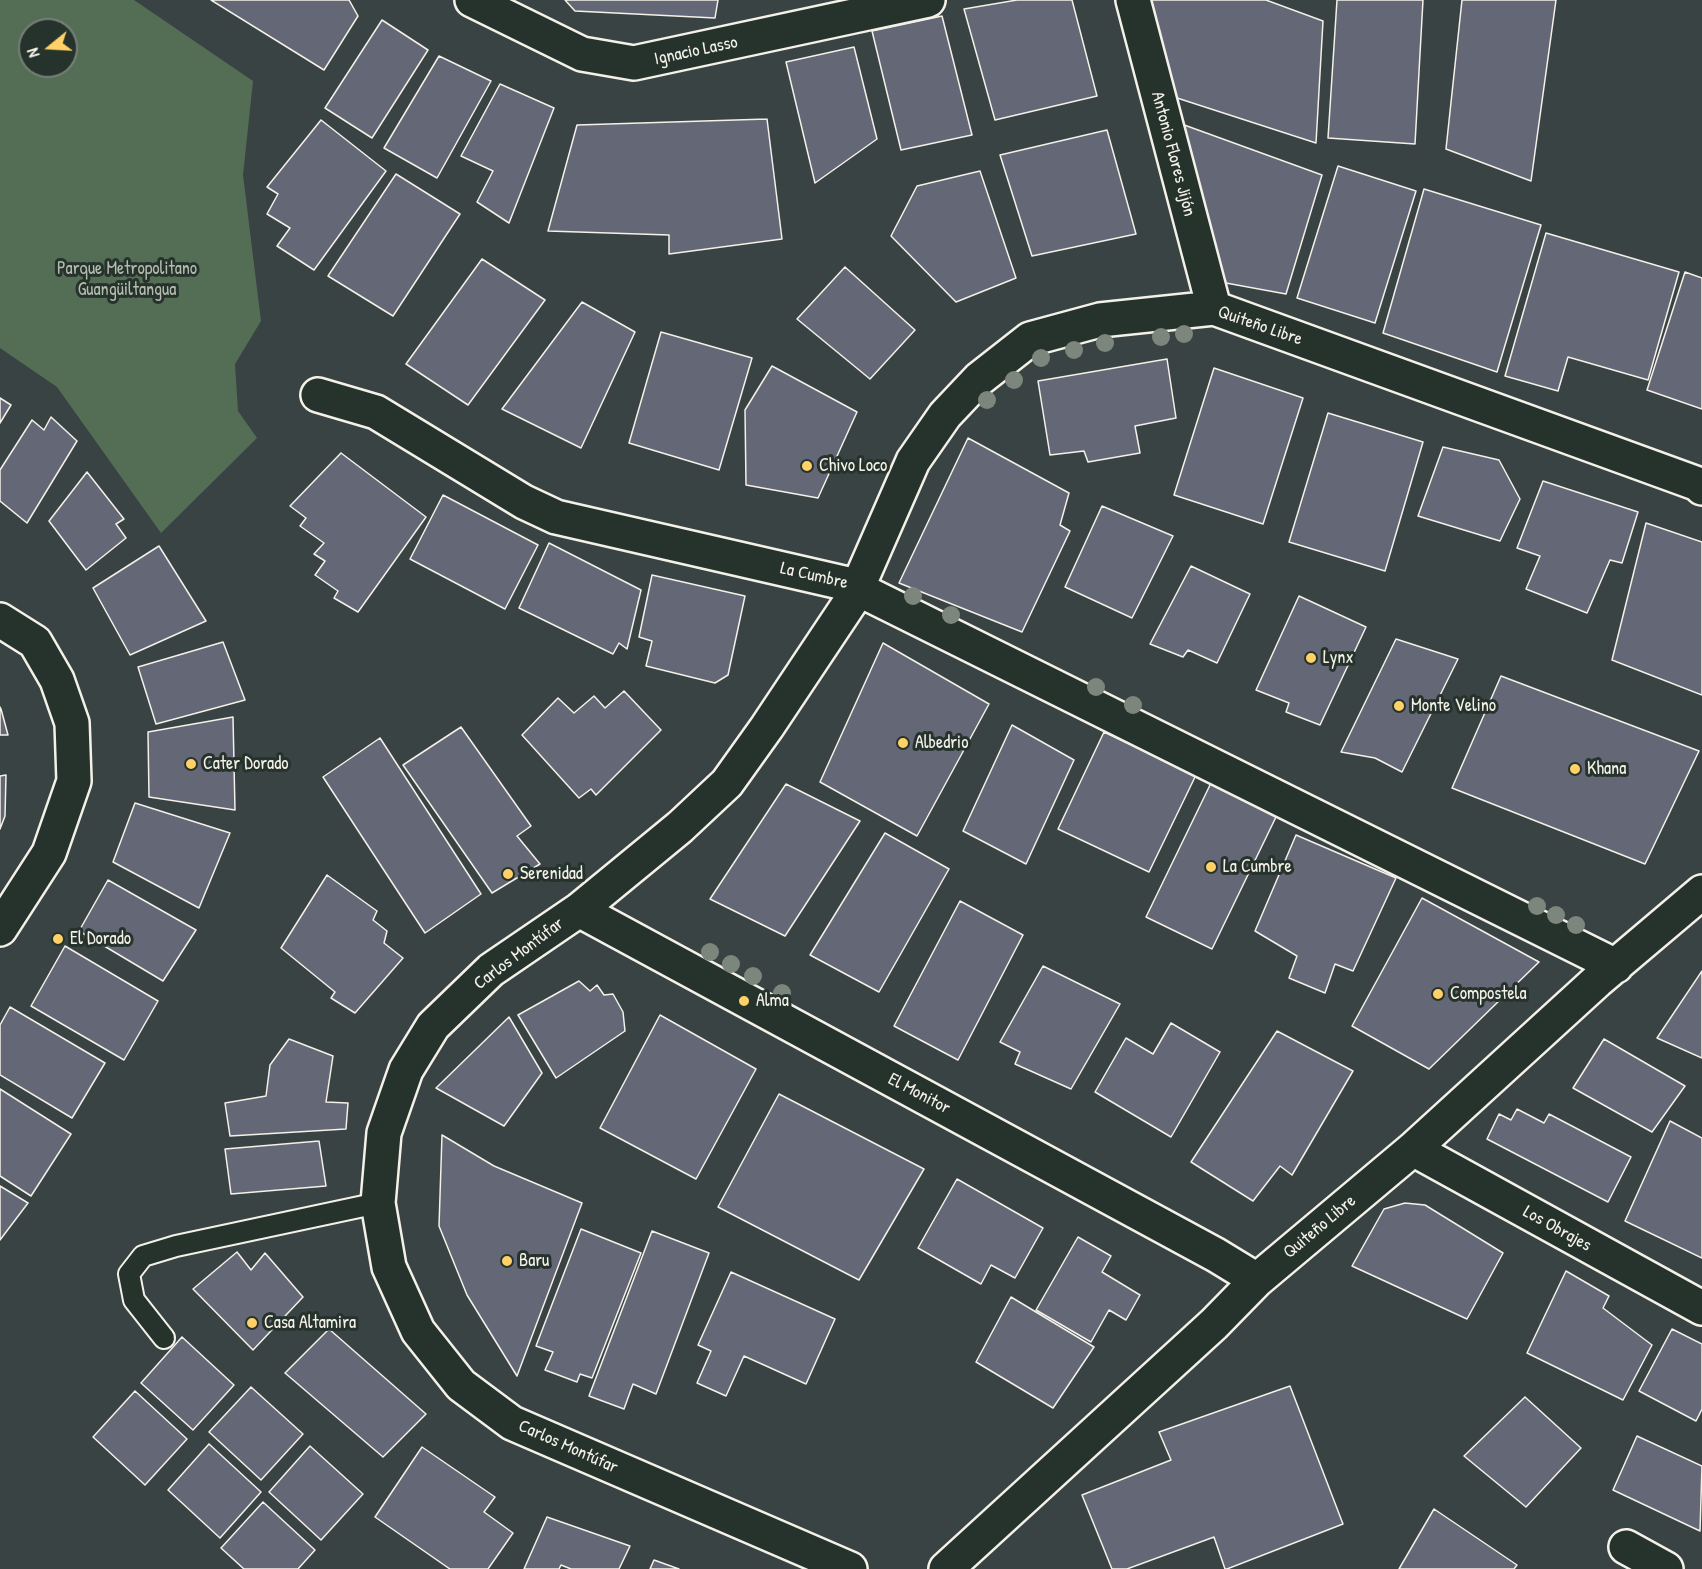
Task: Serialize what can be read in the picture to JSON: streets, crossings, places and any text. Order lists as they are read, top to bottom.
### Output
{
  "streets": {
    "street": [
      "Ignacio Lasso",
      "Antonio Flores Jijón",
      "Quiteño Libre",
      "La Cumbre",
      "Carlos Montúfar",
      "El Monitor",
      "Los Obrajes"
    ]
  },
  "crossings": [
    ["Antonio Flores Jijón", "Quiteño Libre"],
    ["Quiteño Libre", "La Cumbre"],
    ["Quiteño Libre", "Carlos Montúfar"],
    ["Quiteño Libre", "El Monitor"],
    ["Quiteño Libre", "Los Obrajes"],
    ["La Cumbre", "Carlos Montúfar"],
    ["Carlos Montúfar", "El Monitor"]
  ],
  "parks": ["Parque Metropolitano Guangüiltangua"],
  "places": [
    "Chivo Loco",
    "Lynx",
    "Monte Velino",
    "Albedrio",
    "Cater Dorado",
    "Khana",
    "La Cumbre",
    "Serenidad",
    "El Dorado",
    "Compostela",
    "Alma",
    "Baru",
    "Casa Altamira"
  ],
  "north": "left"
}
